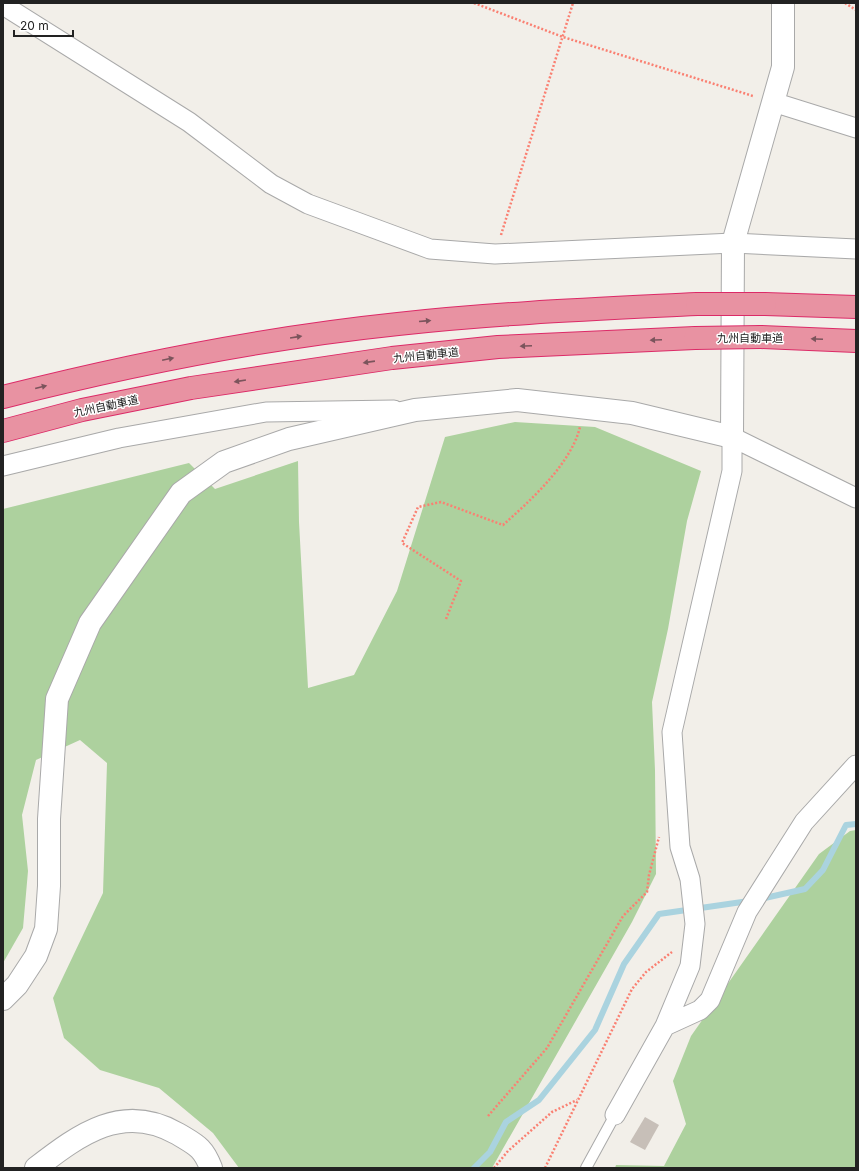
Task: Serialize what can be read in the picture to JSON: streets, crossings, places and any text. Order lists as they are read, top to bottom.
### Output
{
  "streets": {
    "highway": ["九州自動車道"]
  },
  "scale_bar": "20 m"
}
